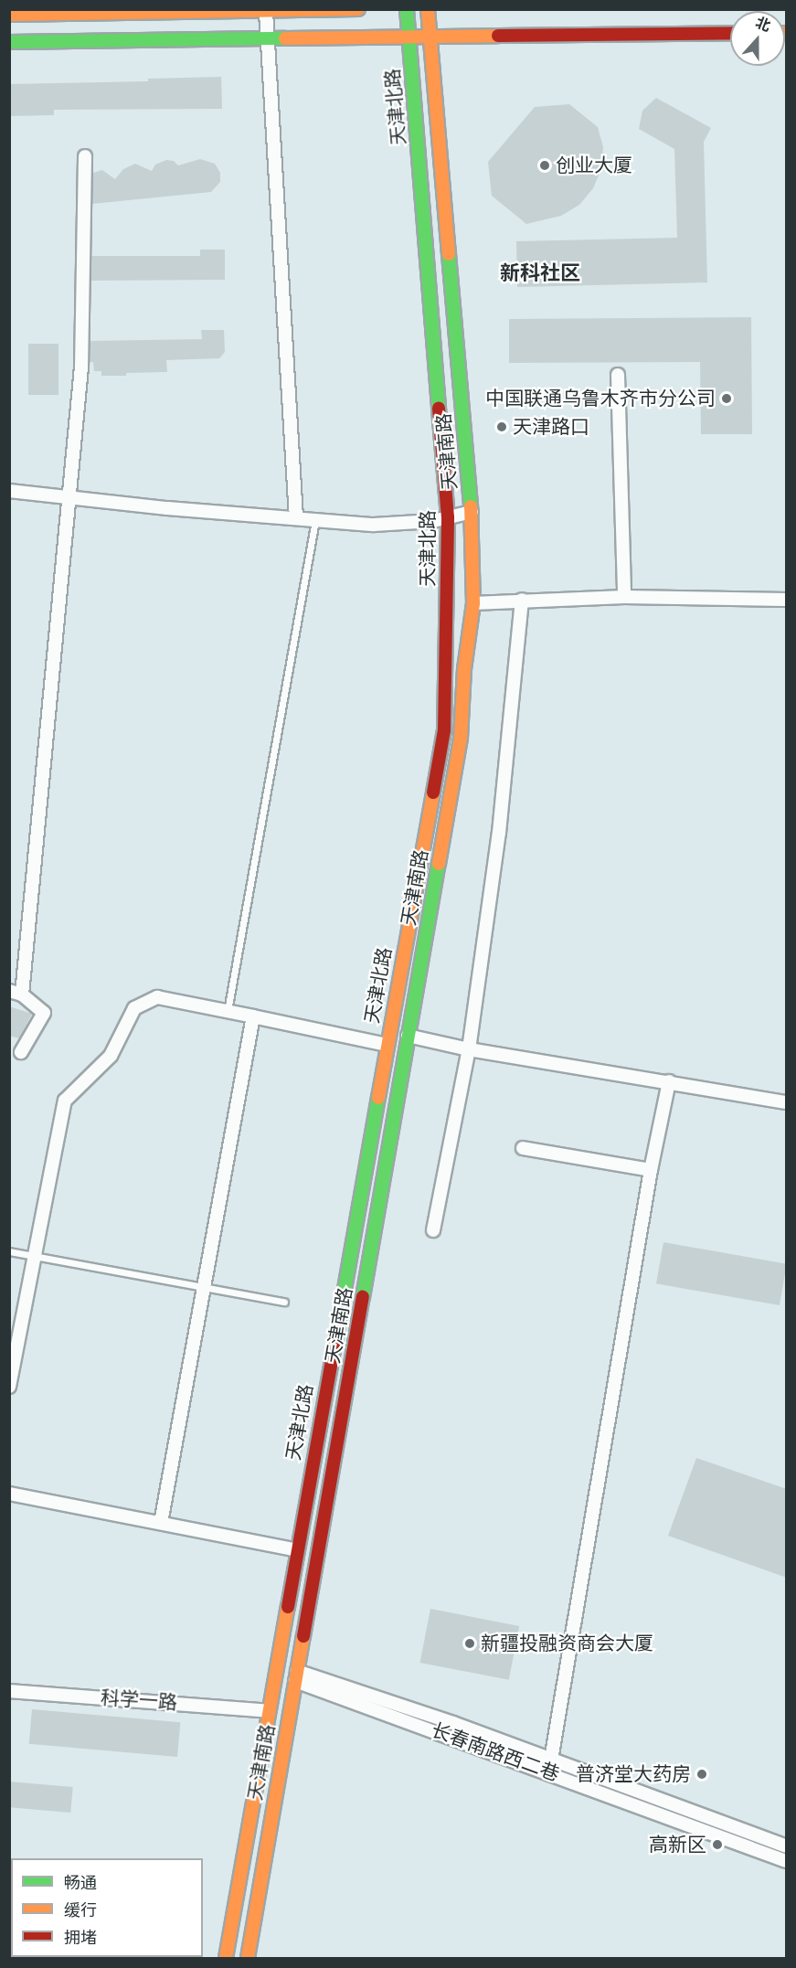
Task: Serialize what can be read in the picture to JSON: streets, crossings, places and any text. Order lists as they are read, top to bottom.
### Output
{
  "streets": {
    "street": [
      "天津北路",
      "天津南路",
      "科学一路",
      "长春南路西二巷"
    ]
  },
  "crossings": [
    ["天津北路", "科学一路"],
    ["天津南路", "长春南路西二巷"]
  ],
  "districts": ["新科社区"],
  "places": [
    "创业大厦",
    "中国联通乌鲁木齐市分公司",
    "天津路口",
    "新疆投融资商会大厦",
    "普济堂大药房",
    "高新区"
  ],
  "legend": ["畅通", "缓行", "拥堵"],
  "north": "top"
}
